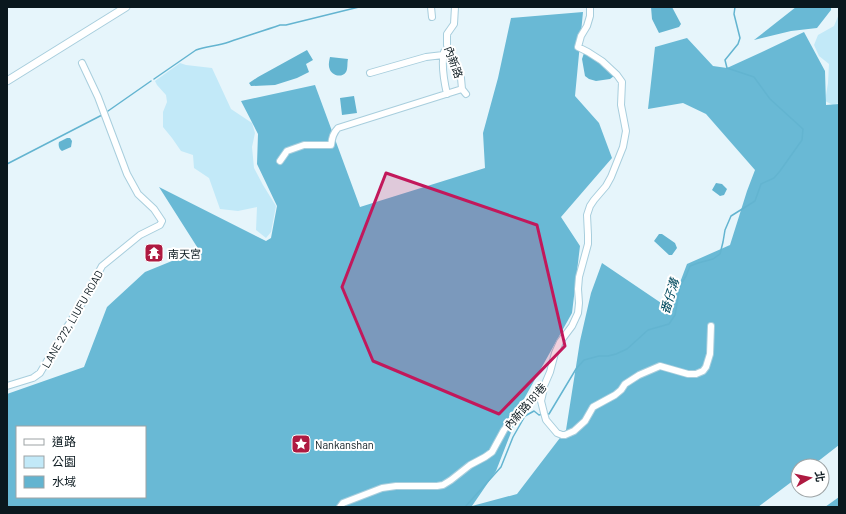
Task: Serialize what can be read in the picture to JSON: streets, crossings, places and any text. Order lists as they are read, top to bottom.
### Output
{
  "streets": {
    "street": ["內新路", "LANE 272, LIUFU ROAD", "內新路181巷"]
  },
  "water": ["番仔溝"],
  "places": {
    "temple": ["南天宮"],
    "place": ["Nankanshan"]
  },
  "legend": ["道路", "公園", "水域"],
  "north": "right"
}
